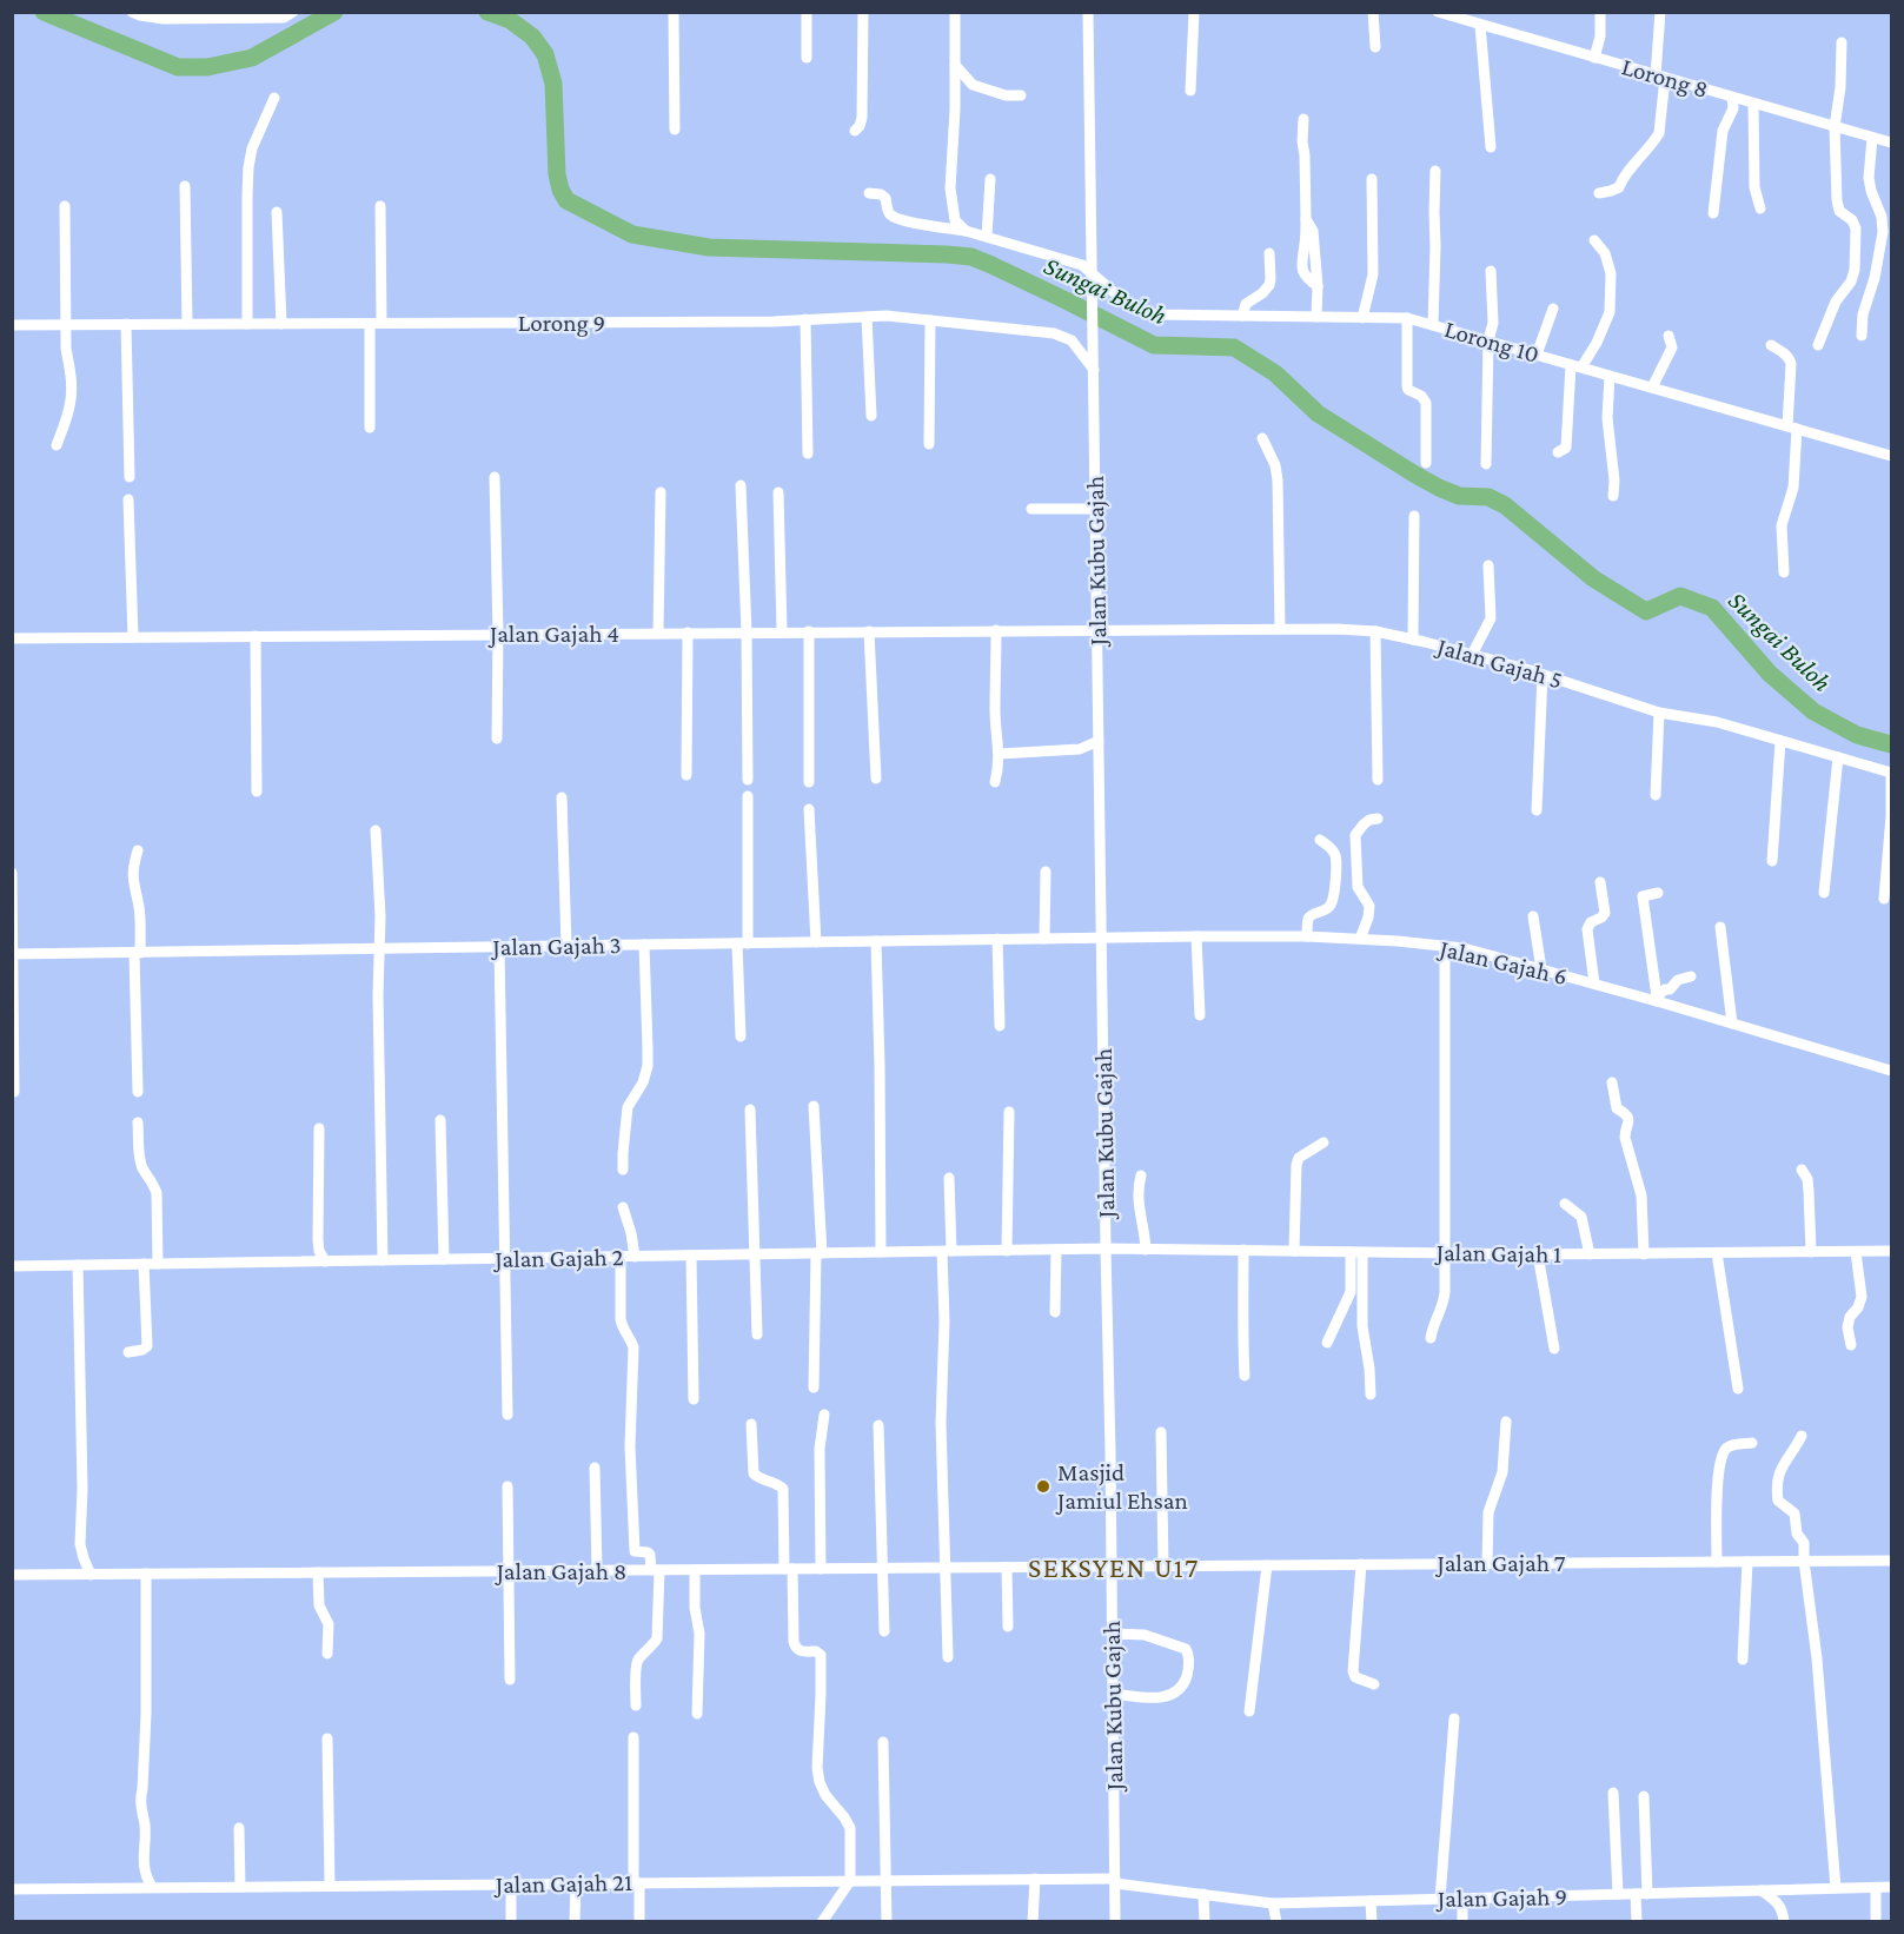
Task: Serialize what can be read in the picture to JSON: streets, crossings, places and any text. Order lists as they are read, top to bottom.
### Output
{
  "streets": {
    "street": [
      "Lorong 8",
      "Lorong 9",
      "Lorong 10",
      "Jalan Kubu Gajah",
      "Jalan Gajah 4",
      "Jalan Gajah 5",
      "Jalan Gajah 3",
      "Jalan Gajah 6",
      "Jalan Gajah 1",
      "Jalan Gajah 2",
      "Jalan Gajah 7",
      "Jalan Gajah 8",
      "Jalan Gajah 21",
      "Jalan Gajah 9"
    ]
  },
  "crossings": [
    ["Lorong 9", "Jalan Kubu Gajah"],
    ["Lorong 10", "Jalan Kubu Gajah"],
    ["Jalan Kubu Gajah", "Jalan Gajah 4"],
    ["Jalan Kubu Gajah", "Jalan Gajah 5"],
    ["Jalan Kubu Gajah", "Jalan Gajah 3"],
    ["Jalan Kubu Gajah", "Jalan Gajah 6"],
    ["Jalan Kubu Gajah", "Jalan Gajah 1"],
    ["Jalan Kubu Gajah", "Jalan Gajah 2"],
    ["Jalan Kubu Gajah", "Jalan Gajah 7"],
    ["Jalan Kubu Gajah", "Jalan Gajah 8"],
    ["Jalan Kubu Gajah", "Jalan Gajah 21"],
    ["Jalan Kubu Gajah", "Jalan Gajah 9"],
    ["Jalan Gajah 4", "Jalan Gajah 5"],
    ["Jalan Gajah 3", "Jalan Gajah 6"],
    ["Jalan Gajah 1", "Jalan Gajah 2"],
    ["Jalan Gajah 7", "Jalan Gajah 8"],
    ["Jalan Gajah 21", "Jalan Gajah 9"]
  ],
  "districts": ["SEKSYEN U17"],
  "water": ["Sungai Buloh"],
  "places": ["Masjid Jamiul Ehsan"]
}
